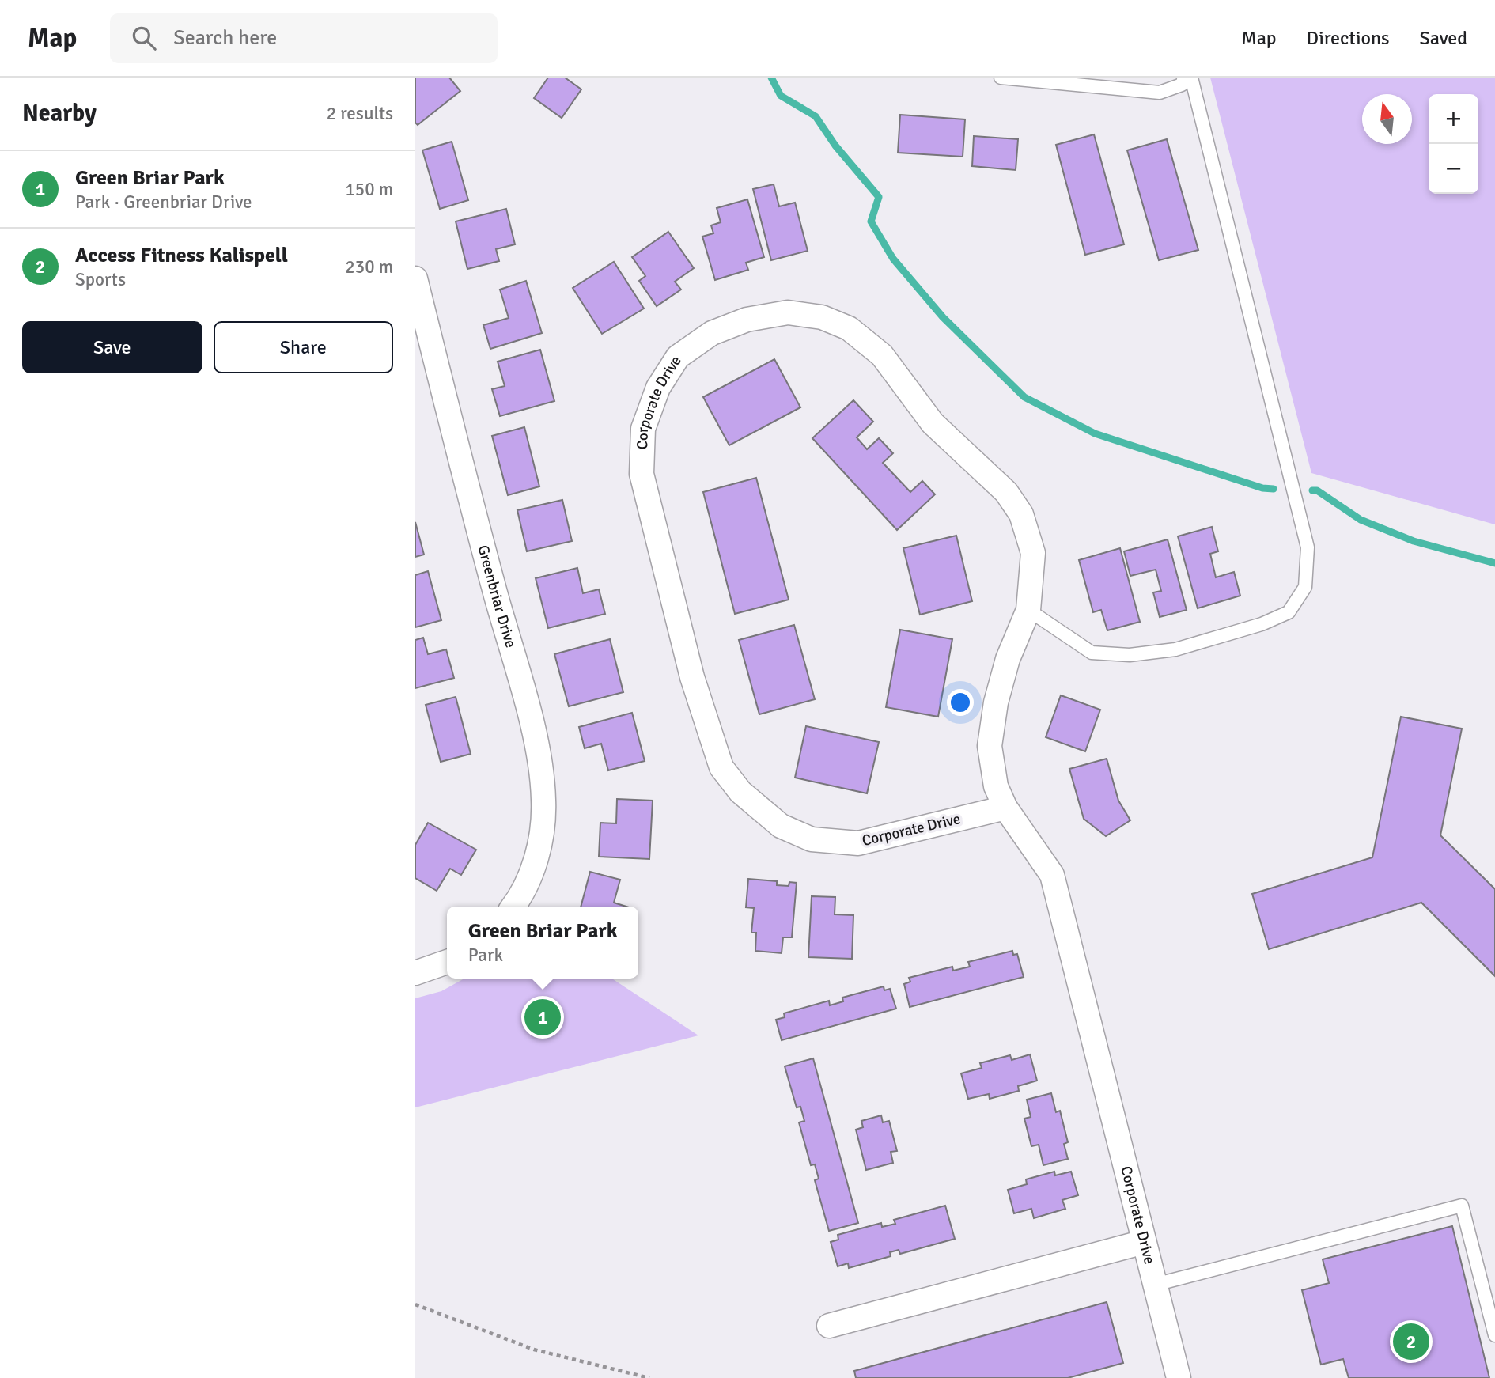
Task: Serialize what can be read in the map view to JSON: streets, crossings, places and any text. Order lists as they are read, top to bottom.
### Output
{
  "streets": {
    "street": ["Corporate Drive", "Greenbriar Drive"]
  },
  "north": "top",
  "page": {
    "header": "Map",
    "search": "Search here",
    "nav": ["Map", "Directions", "Saved"],
    "heading": ["Nearby", "2 results"],
    "map_buttons": ["+", "−"],
    "list": [
      {
        "mark": "1",
        "name": "Green Briar Park",
        "note": "Park · Greenbriar Drive",
        "value": "150 m"
      },
      {
        "mark": "2",
        "name": "Access Fitness Kalispell",
        "note": "Sports",
        "value": "230 m"
      }
    ],
    "buttons": ["Save", "Share"],
    "popup": ["Green Briar Park", "Park"],
    "pins": ["1", "2"]
  }
}
